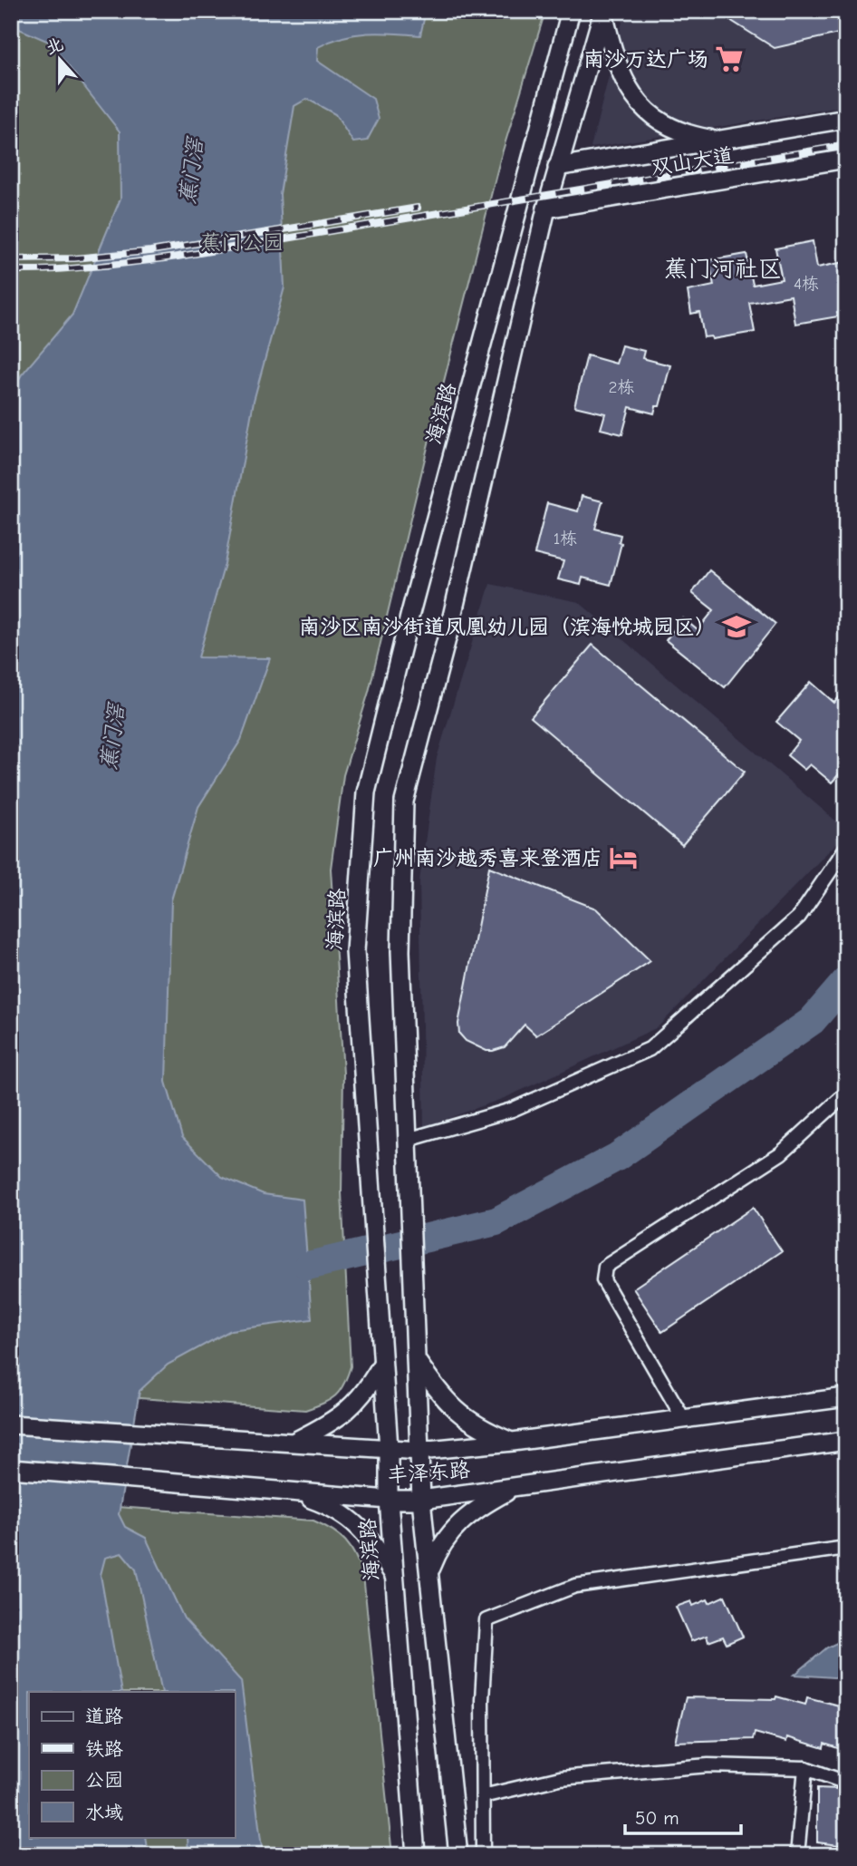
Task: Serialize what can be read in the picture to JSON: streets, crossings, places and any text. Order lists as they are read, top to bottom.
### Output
{
  "streets": {
    "street": ["双山大道", "海滨路", "丰泽东路"]
  },
  "crossings": [
    ["海滨路", "丰泽东路"]
  ],
  "districts": ["蕉门河社区"],
  "water": ["蕉门滘"],
  "parks": ["蕉门公园"],
  "places": {
    "supermarket": ["南沙万达广场"],
    "school or university": ["南沙区南沙街道凤凰幼儿园（滨海悦城园区）"],
    "hotel": ["广州南沙越秀喜来登酒店"]
  },
  "house_numbers": ["4栋", "2栋", "1栋"],
  "legend": [
    "道路",
    "铁路",
    "公园",
    "水域"
  ],
  "scale_bar": "50 m",
  "north": "top"
}
